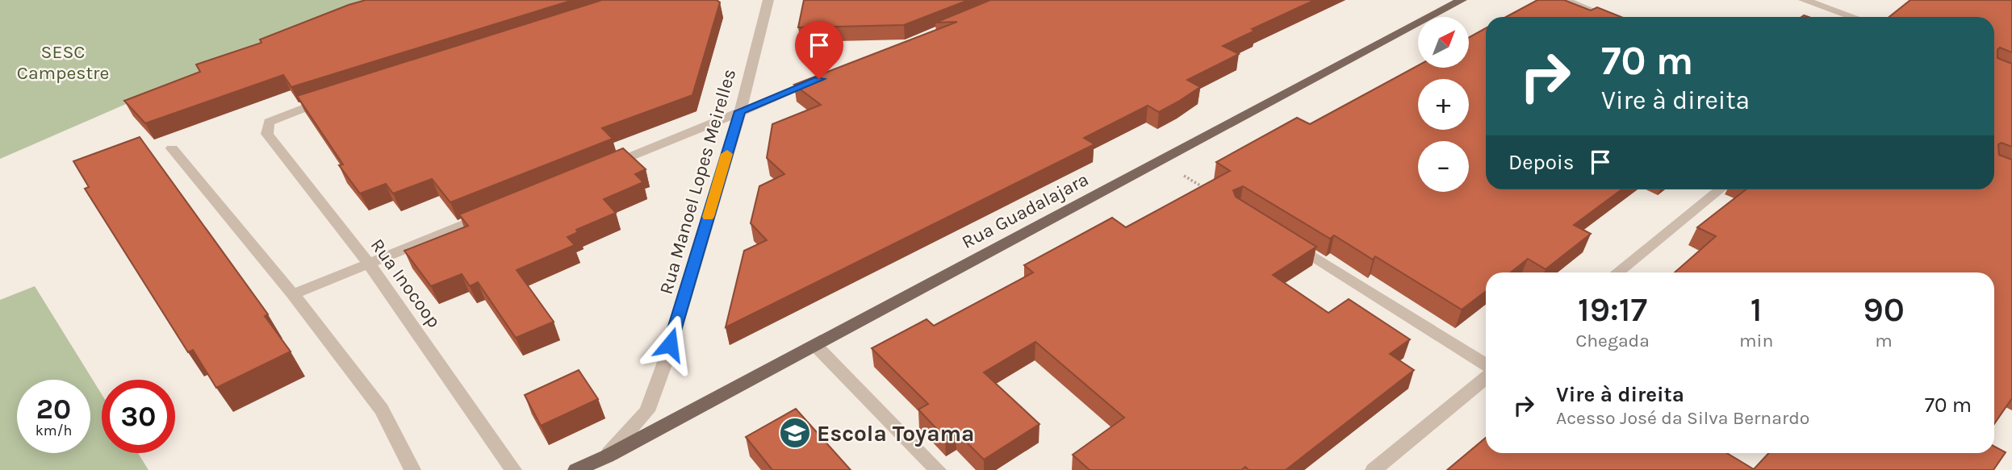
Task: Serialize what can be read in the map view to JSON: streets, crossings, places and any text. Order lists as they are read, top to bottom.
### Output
{
  "streets": {
    "main road": ["Rua Guadalajara"],
    "street": ["Rua Manoel Lopes Meirelles", "Rua Inocoop"]
  },
  "crossings": [
    ["Rua Manoel Lopes Meirelles", "Rua Guadalajara"]
  ],
  "parks": ["SESC Campestre"],
  "places": {
    "school or university": ["Escola Toyama"]
  },
  "north": "top right",
  "page": {
    "map_buttons": ["+", "−"],
    "turn": ["70 m", "Vire à direita"],
    "then": "Depois",
    "eta": [
      "19:17",
      "Chegada",
      "1",
      "min",
      "90",
      "m"
    ],
    "list": [
      {
        "name": "Vire à direita",
        "note": "Acesso José da Silva Bernardo",
        "value": "70 m"
      }
    ],
    "speed": "20 km/h",
    "limit": "30"
  }
}
